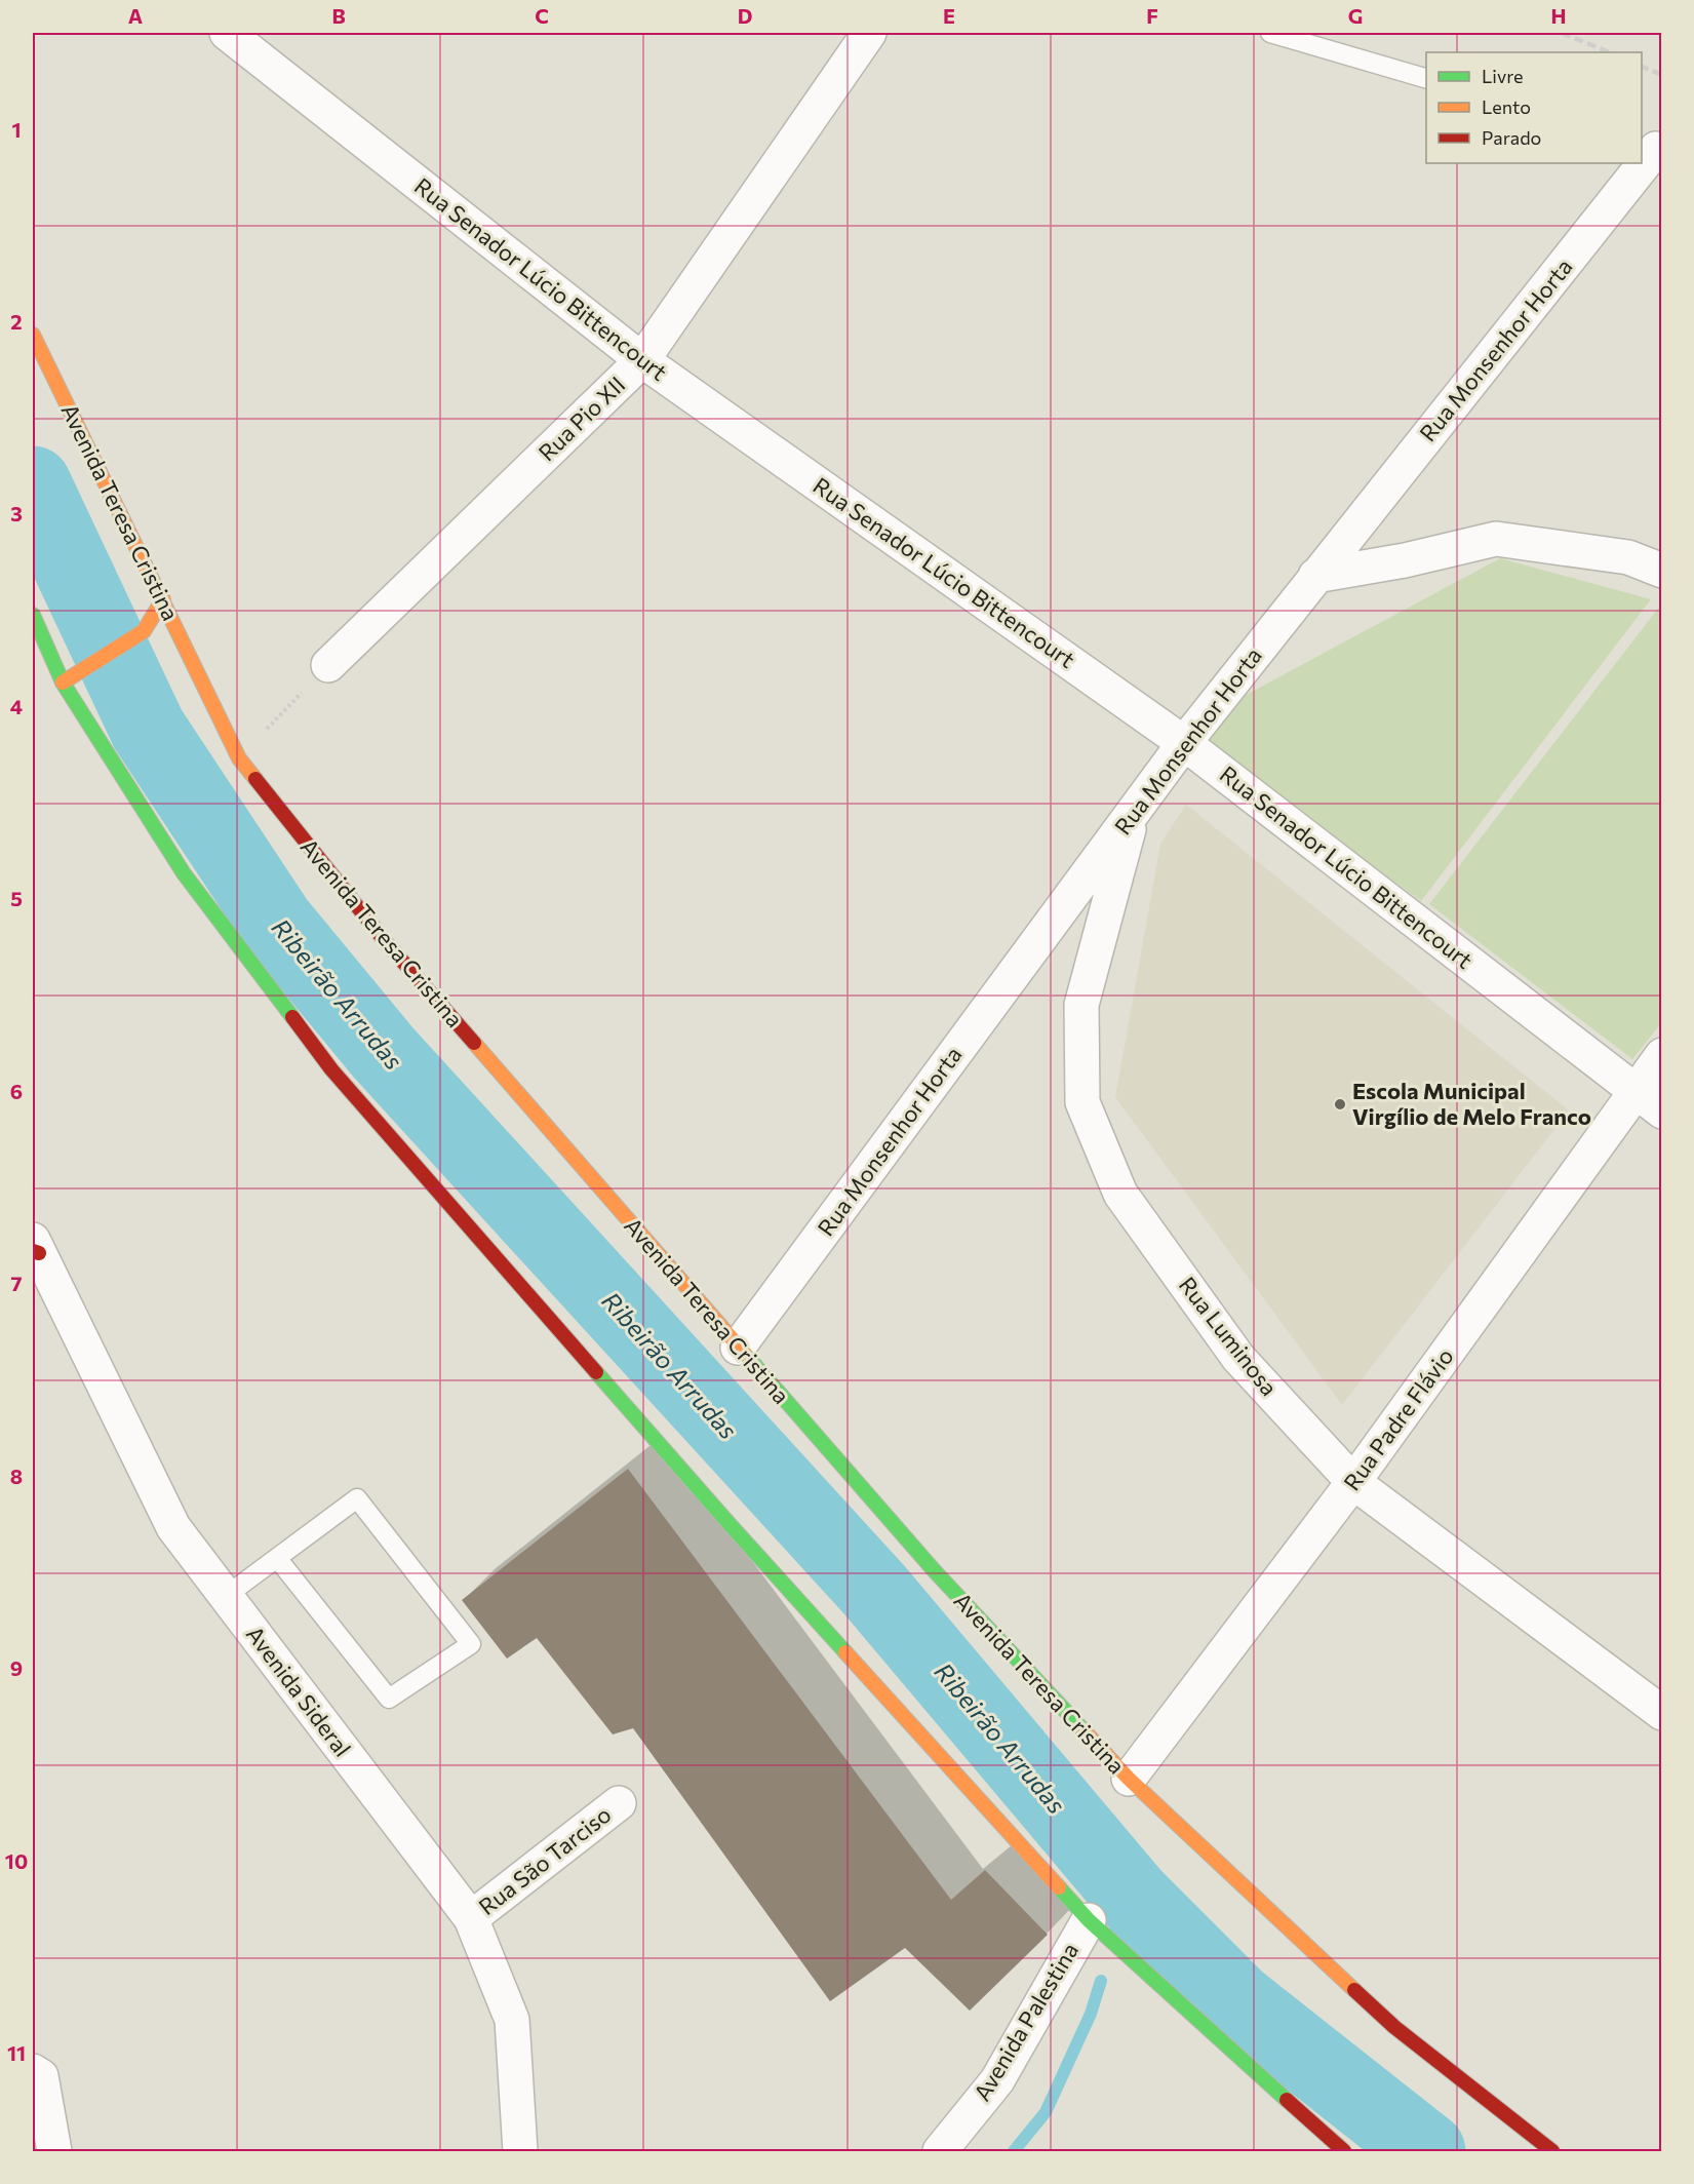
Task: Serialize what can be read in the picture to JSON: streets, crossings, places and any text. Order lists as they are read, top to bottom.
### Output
{
  "streets": {
    "main road": ["Avenida Teresa Cristina"],
    "street": [
      "Rua Senador Lúcio Bittencourt",
      "Rua Monsenhor Horta",
      "Rua Pio XII",
      "Rua Luminosa",
      "Rua Padre Flávio",
      "Avenida Sideral",
      "Rua São Tarciso",
      "Avenida Palestina"
    ]
  },
  "crossings": [
    ["Rua Senador Lúcio Bittencourt", "Rua Monsenhor Horta"],
    ["Rua Senador Lúcio Bittencourt", "Rua Pio XII"],
    ["Rua Senador Lúcio Bittencourt", "Rua Padre Flávio"],
    ["Rua Monsenhor Horta", "Avenida Teresa Cristina"],
    ["Rua Monsenhor Horta", "Rua Luminosa"],
    ["Avenida Teresa Cristina", "Rua Padre Flávio"],
    ["Rua Luminosa", "Rua Padre Flávio"],
    ["Avenida Sideral", "Rua São Tarciso"]
  ],
  "water": ["Ribeirão Arrudas"],
  "places": ["Escola Municipal Virgílio de Melo Franco"],
  "legend": ["Livre", "Lento", "Parado"],
  "grid": {
    "columns": [
      "A",
      "B",
      "C",
      "D",
      "E",
      "F",
      "G",
      "H"
    ],
    "rows": [
      "1",
      "2",
      "3",
      "4",
      "5",
      "6",
      "7",
      "8",
      "9",
      "10",
      "11"
    ]
  }
}
